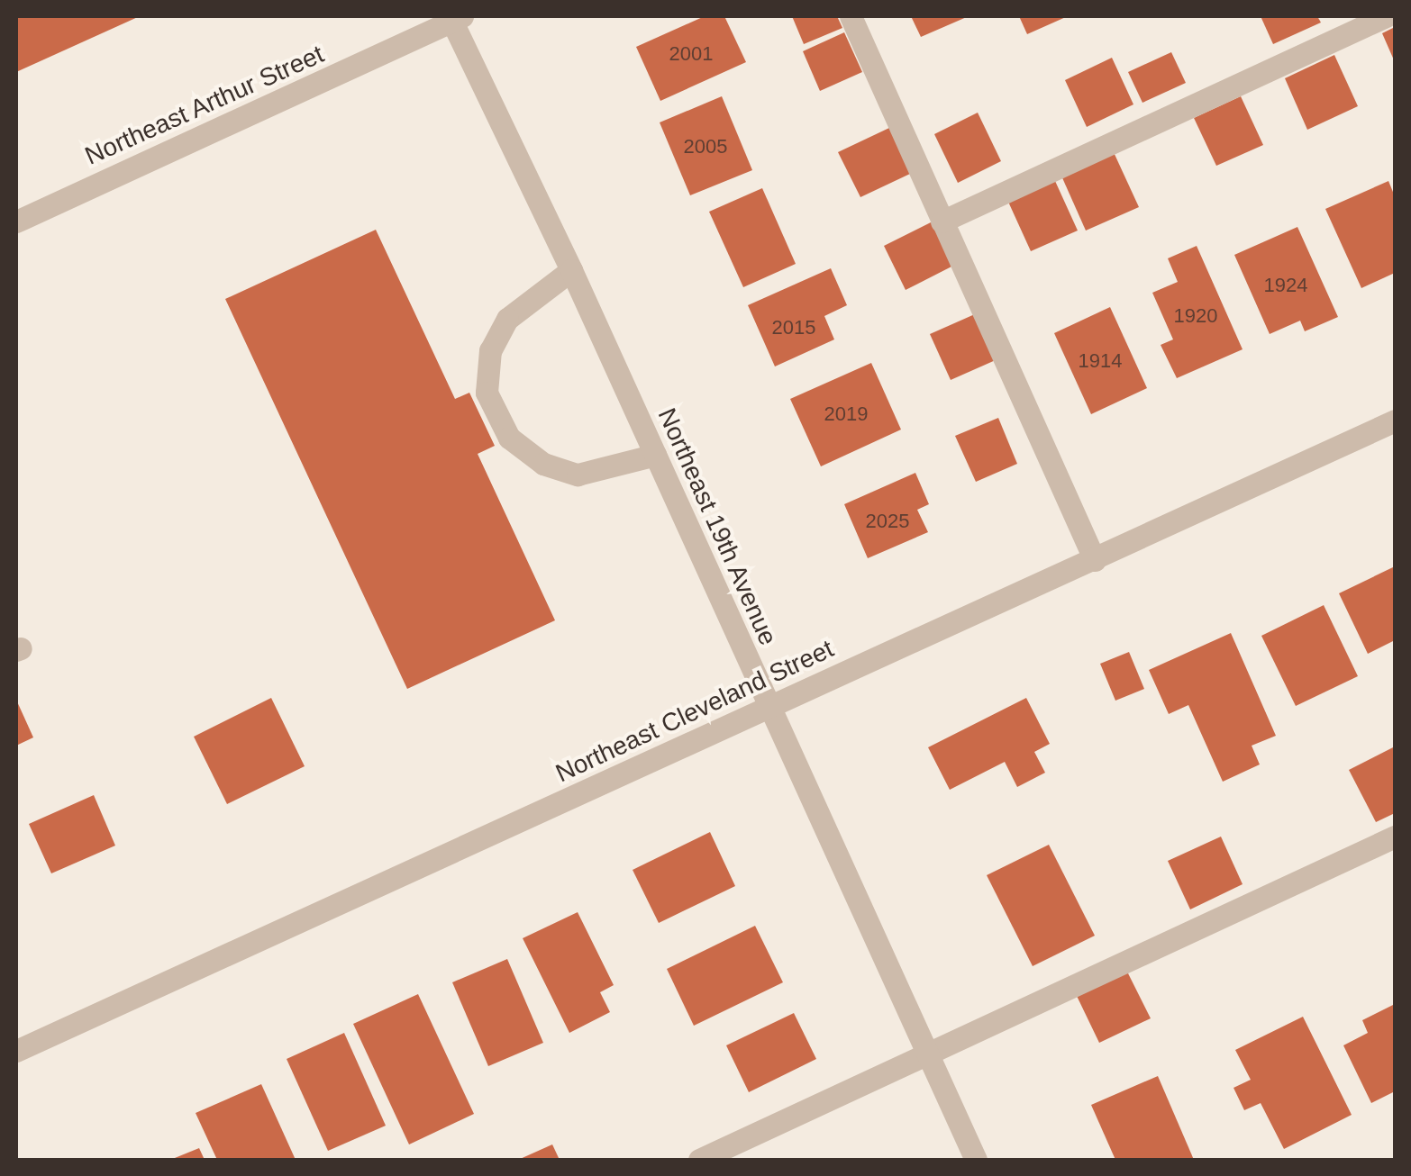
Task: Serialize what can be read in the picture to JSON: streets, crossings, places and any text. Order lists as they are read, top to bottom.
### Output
{
  "streets": {
    "street": ["Northeast Arthur Street", "Northeast 19th Avenue", "Northeast Cleveland Street"]
  },
  "crossings": [
    ["Northeast Arthur Street", "Northeast 19th Avenue"],
    ["Northeast 19th Avenue", "Northeast Cleveland Street"]
  ],
  "house_numbers": [
    "2001",
    "2005",
    "1924",
    "1920",
    "2015",
    "1914",
    "2019",
    "2025"
  ]
}
